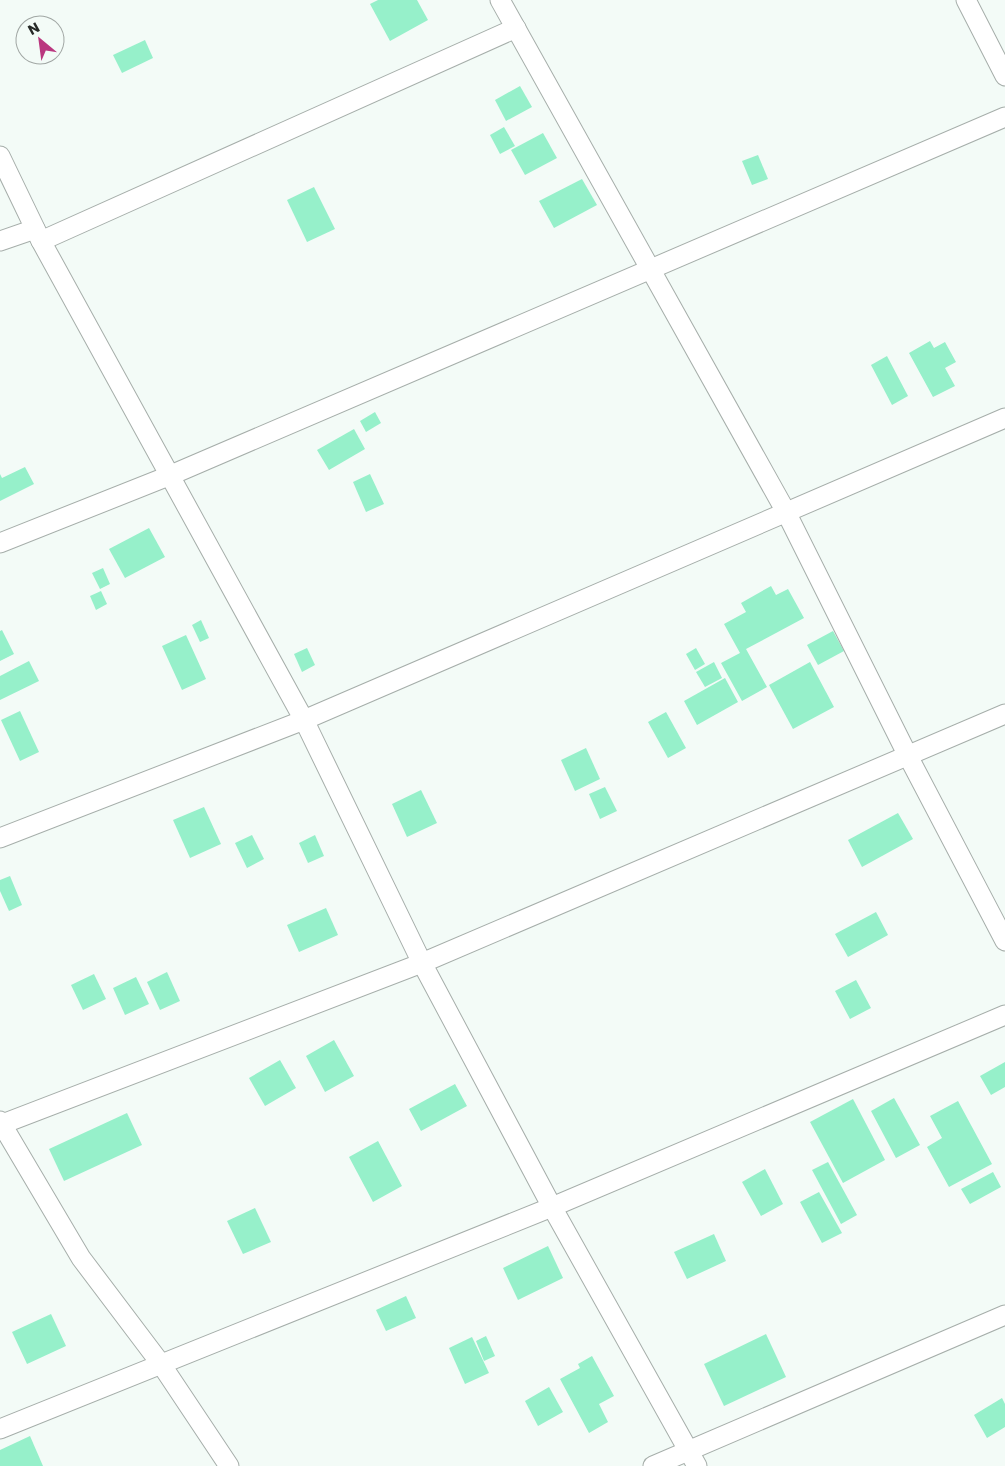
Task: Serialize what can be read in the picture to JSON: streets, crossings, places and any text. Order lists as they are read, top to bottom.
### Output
{
  "north": "top left"
}
